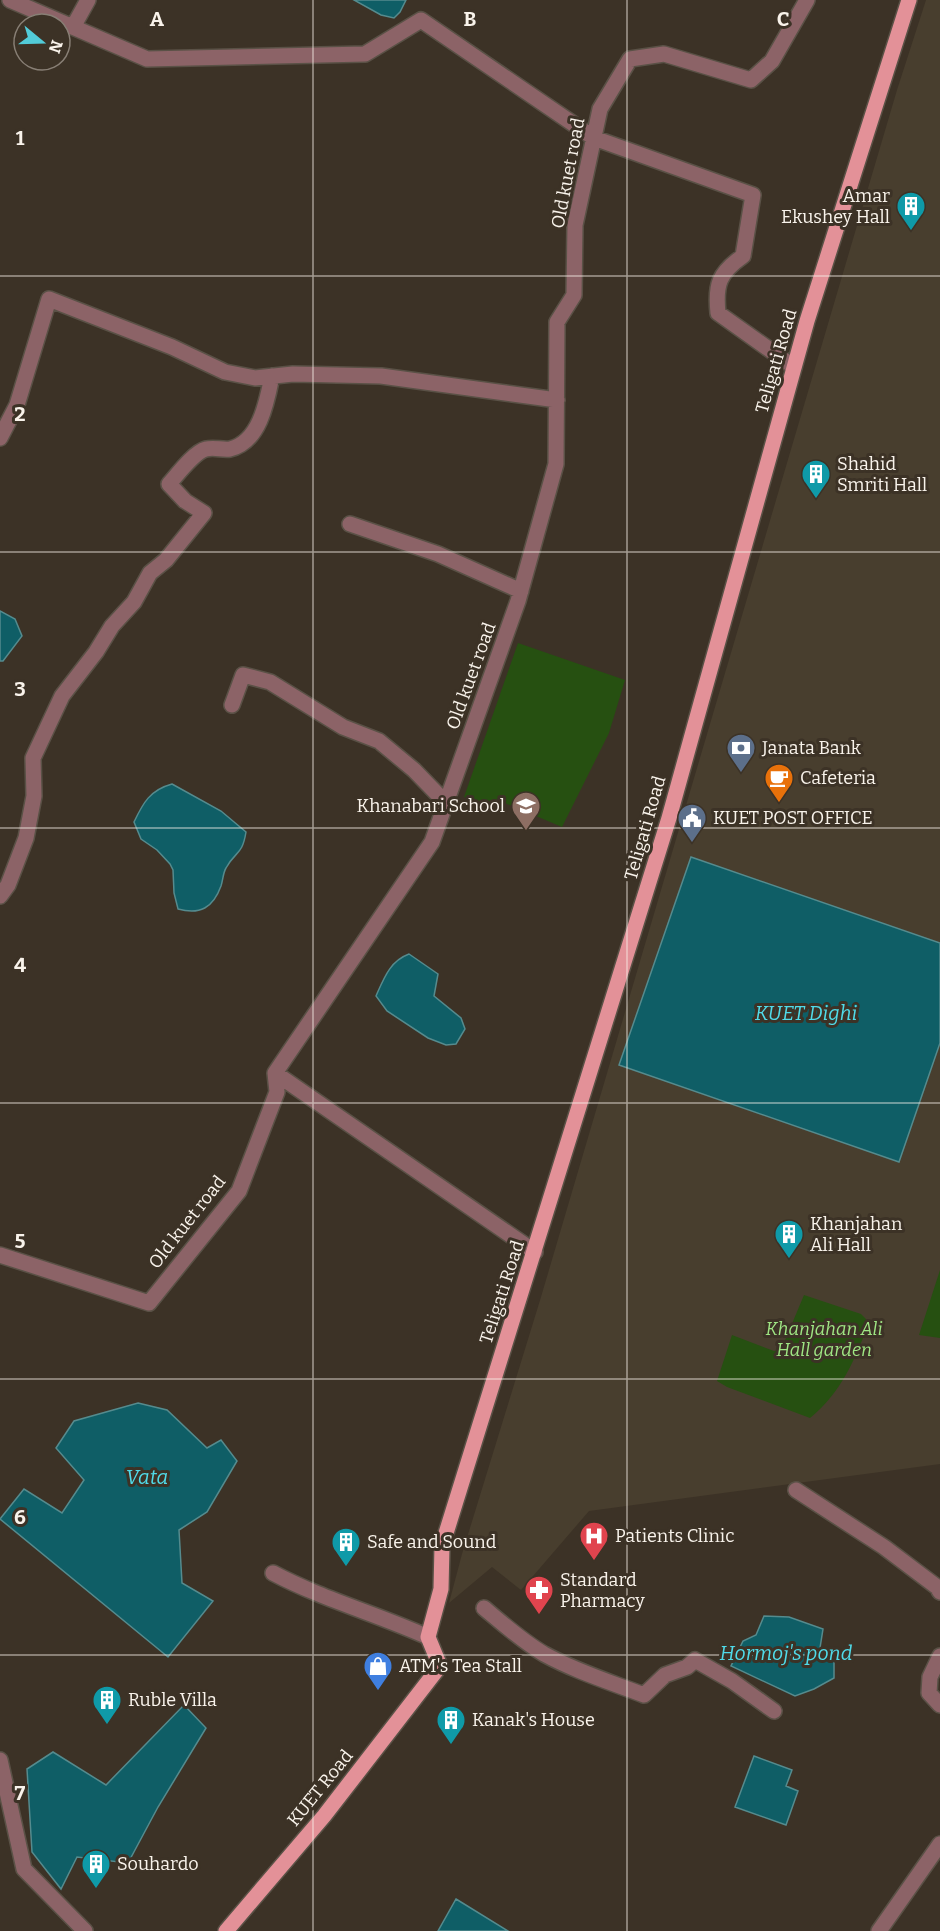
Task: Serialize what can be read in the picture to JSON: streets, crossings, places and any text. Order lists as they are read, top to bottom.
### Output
{
  "streets": {
    "main road": ["Teligati Road", "KUET Road"],
    "street": ["Old kuet road"]
  },
  "crossings": [
    ["Teligati Road", "KUET Road"]
  ],
  "water": ["KUET Dighi", "Vata", "Hormoj's pond"],
  "parks": ["Khanjahan Ali Hall garden"],
  "places": {
    "building": [
      "Amar Ekushey Hall",
      "Shahid Smriti Hall",
      "Khanjahan Ali Hall",
      "Safe and Sound",
      "Ruble Villa",
      "Kanak's House",
      "Souhardo"
    ],
    "bank": ["Janata Bank"],
    "cafe": ["Cafeteria"],
    "school or university": ["Khanabari School"],
    "public building": ["KUET POST OFFICE"],
    "hospital": ["Patients Clinic"],
    "pharmacy": ["Standard Pharmacy"],
    "shop": ["ATM's Tea Stall"]
  },
  "north": "right",
  "grid": {
    "columns": ["A", "B", "C"],
    "rows": [
      "1",
      "2",
      "3",
      "4",
      "5",
      "6",
      "7"
    ]
  }
}
